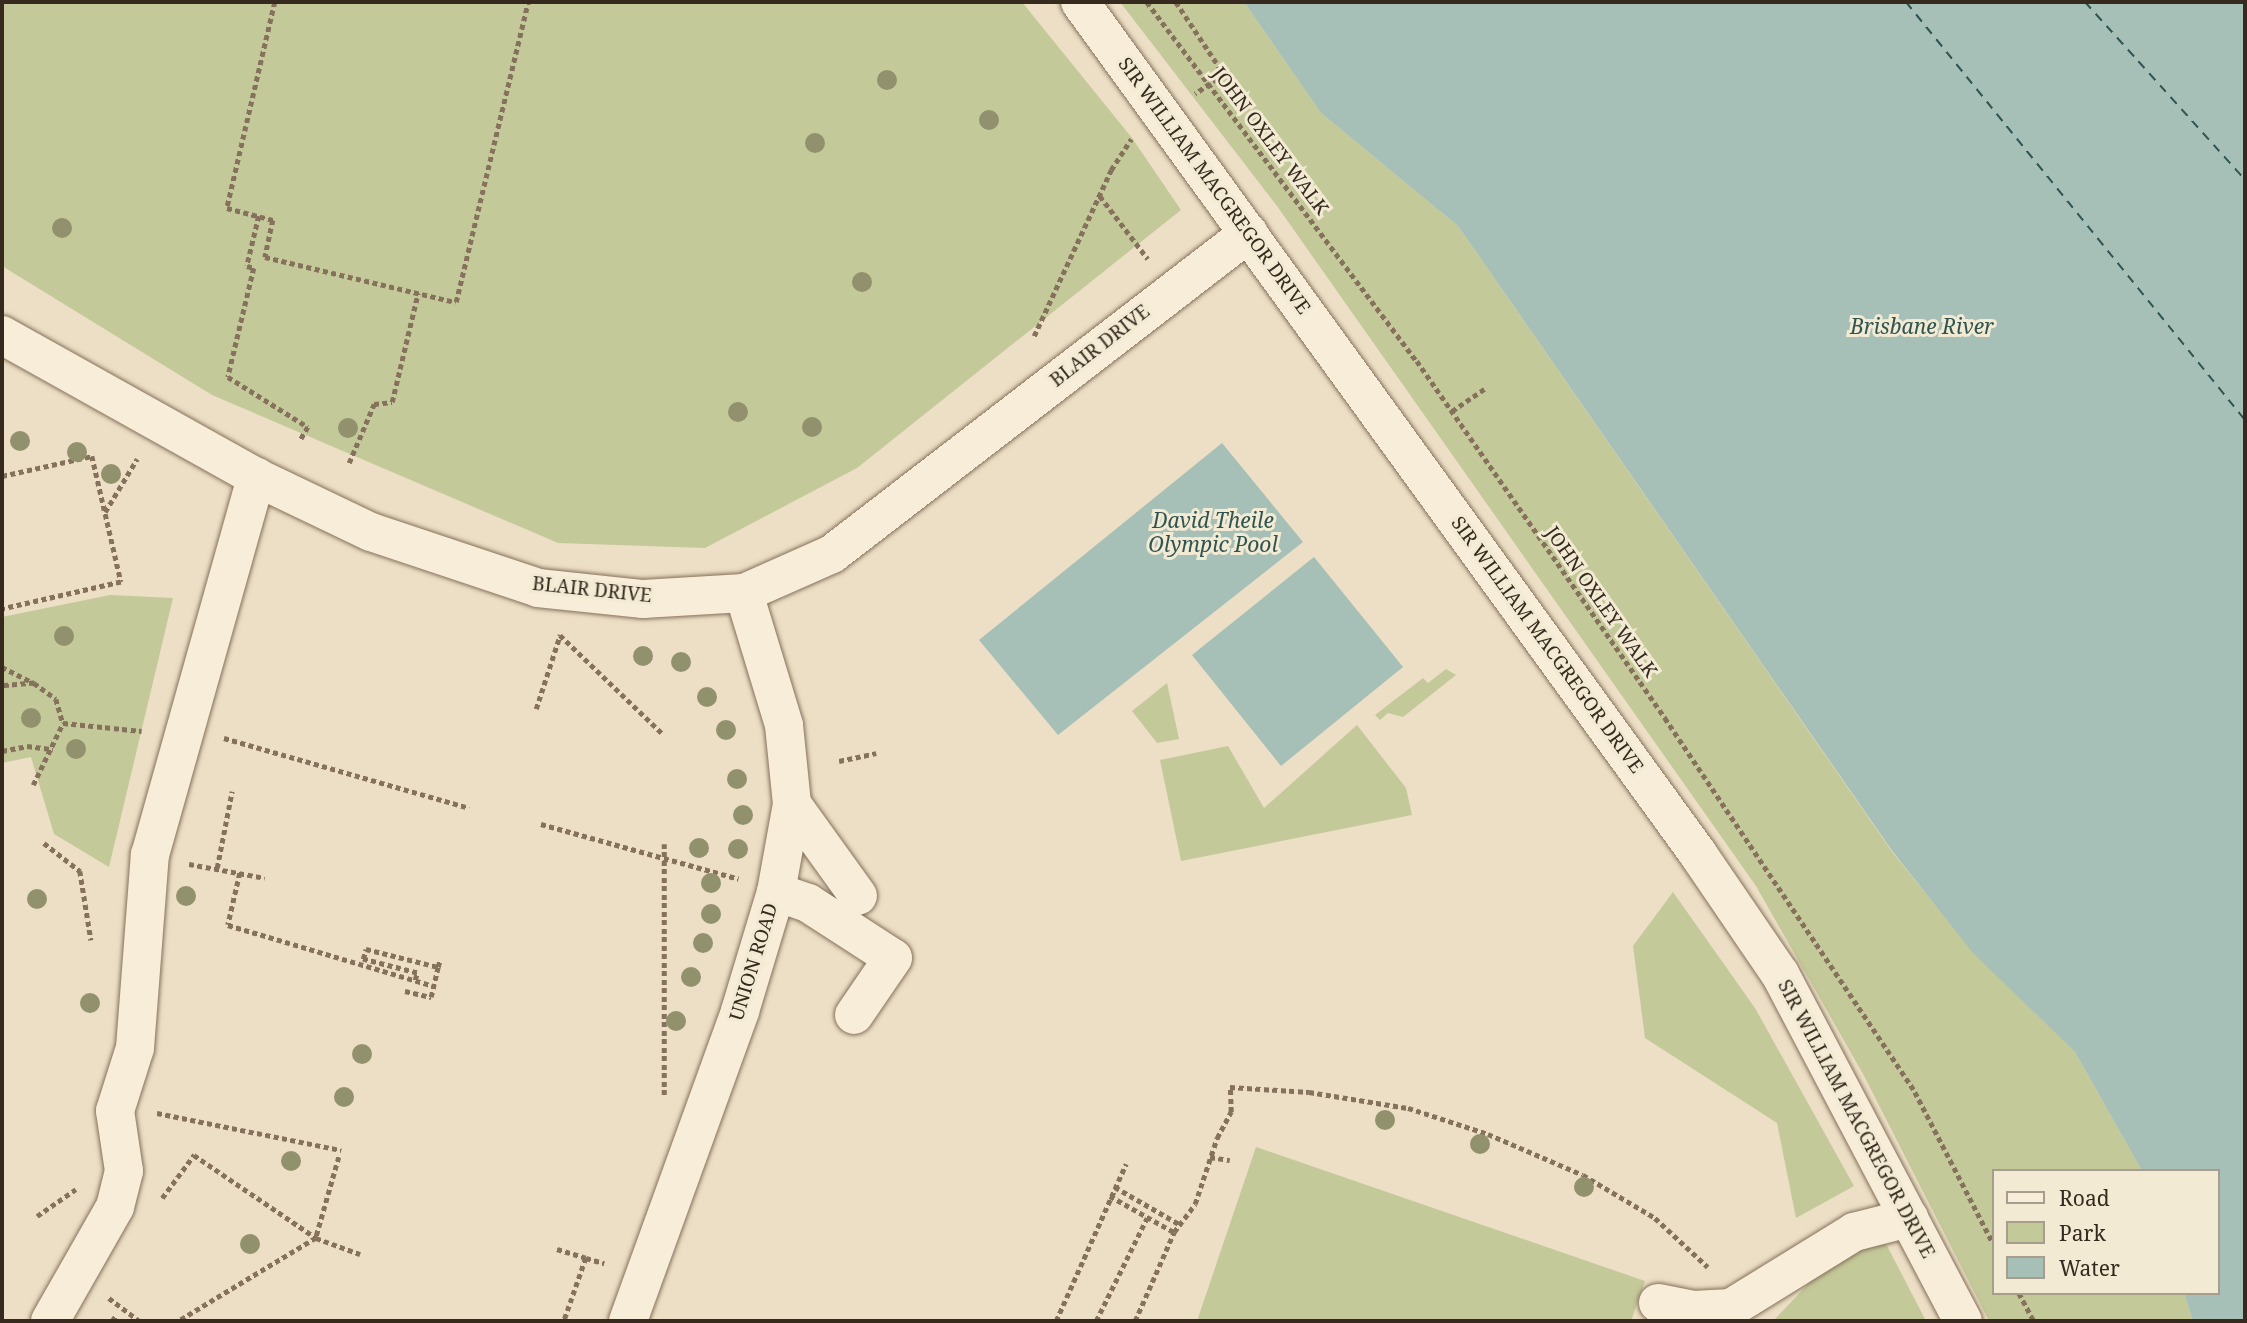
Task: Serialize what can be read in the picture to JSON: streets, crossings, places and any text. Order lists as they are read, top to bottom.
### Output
{
  "streets": {
    "street": ["SIR WILLIAM MACGREGOR DRIVE", "BLAIR DRIVE", "UNION ROAD"],
    "path": ["JOHN OXLEY WALK"]
  },
  "crossings": [
    ["SIR WILLIAM MACGREGOR DRIVE", "BLAIR DRIVE"],
    ["BLAIR DRIVE", "UNION ROAD"]
  ],
  "water": ["Brisbane River", "David Theile Olympic Pool"],
  "legend": ["Road", "Park", "Water"]
}
